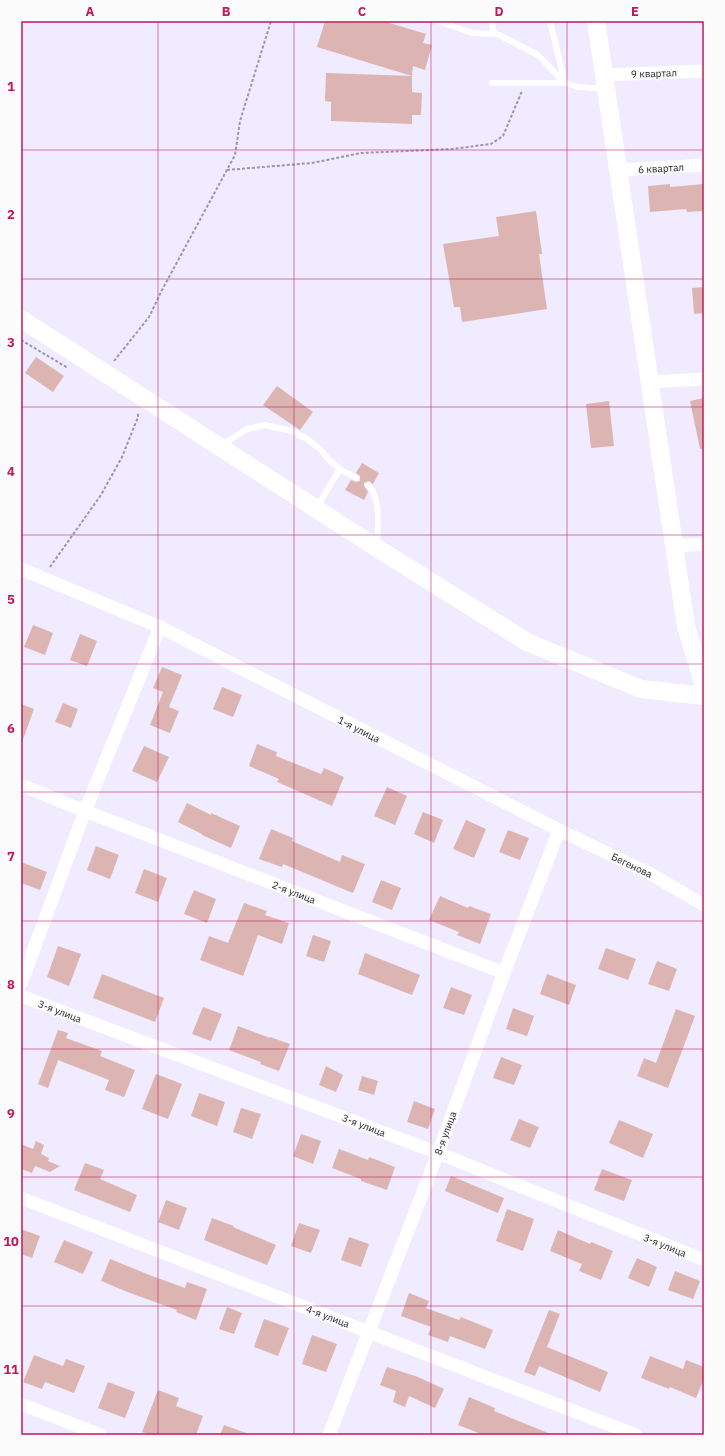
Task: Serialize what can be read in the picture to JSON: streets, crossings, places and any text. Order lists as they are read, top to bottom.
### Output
{
  "streets": {
    "street": [
      "9 квартал",
      "6 квартал",
      "1-я улица",
      "Бегенова",
      "2-я улица",
      "3-я улица",
      "8-я улица",
      "4-я улица"
    ]
  },
  "crossings": [
    ["1-я улица", "Бегенова"],
    ["1-я улица", "8-я улица"],
    ["Бегенова", "8-я улица"],
    ["2-я улица", "8-я улица"],
    ["3-я улица", "8-я улица"],
    ["8-я улица", "4-я улица"]
  ],
  "grid": {
    "columns": [
      "A",
      "B",
      "C",
      "D",
      "E"
    ],
    "rows": [
      "1",
      "2",
      "3",
      "4",
      "5",
      "6",
      "7",
      "8",
      "9",
      "10",
      "11"
    ]
  }
}
